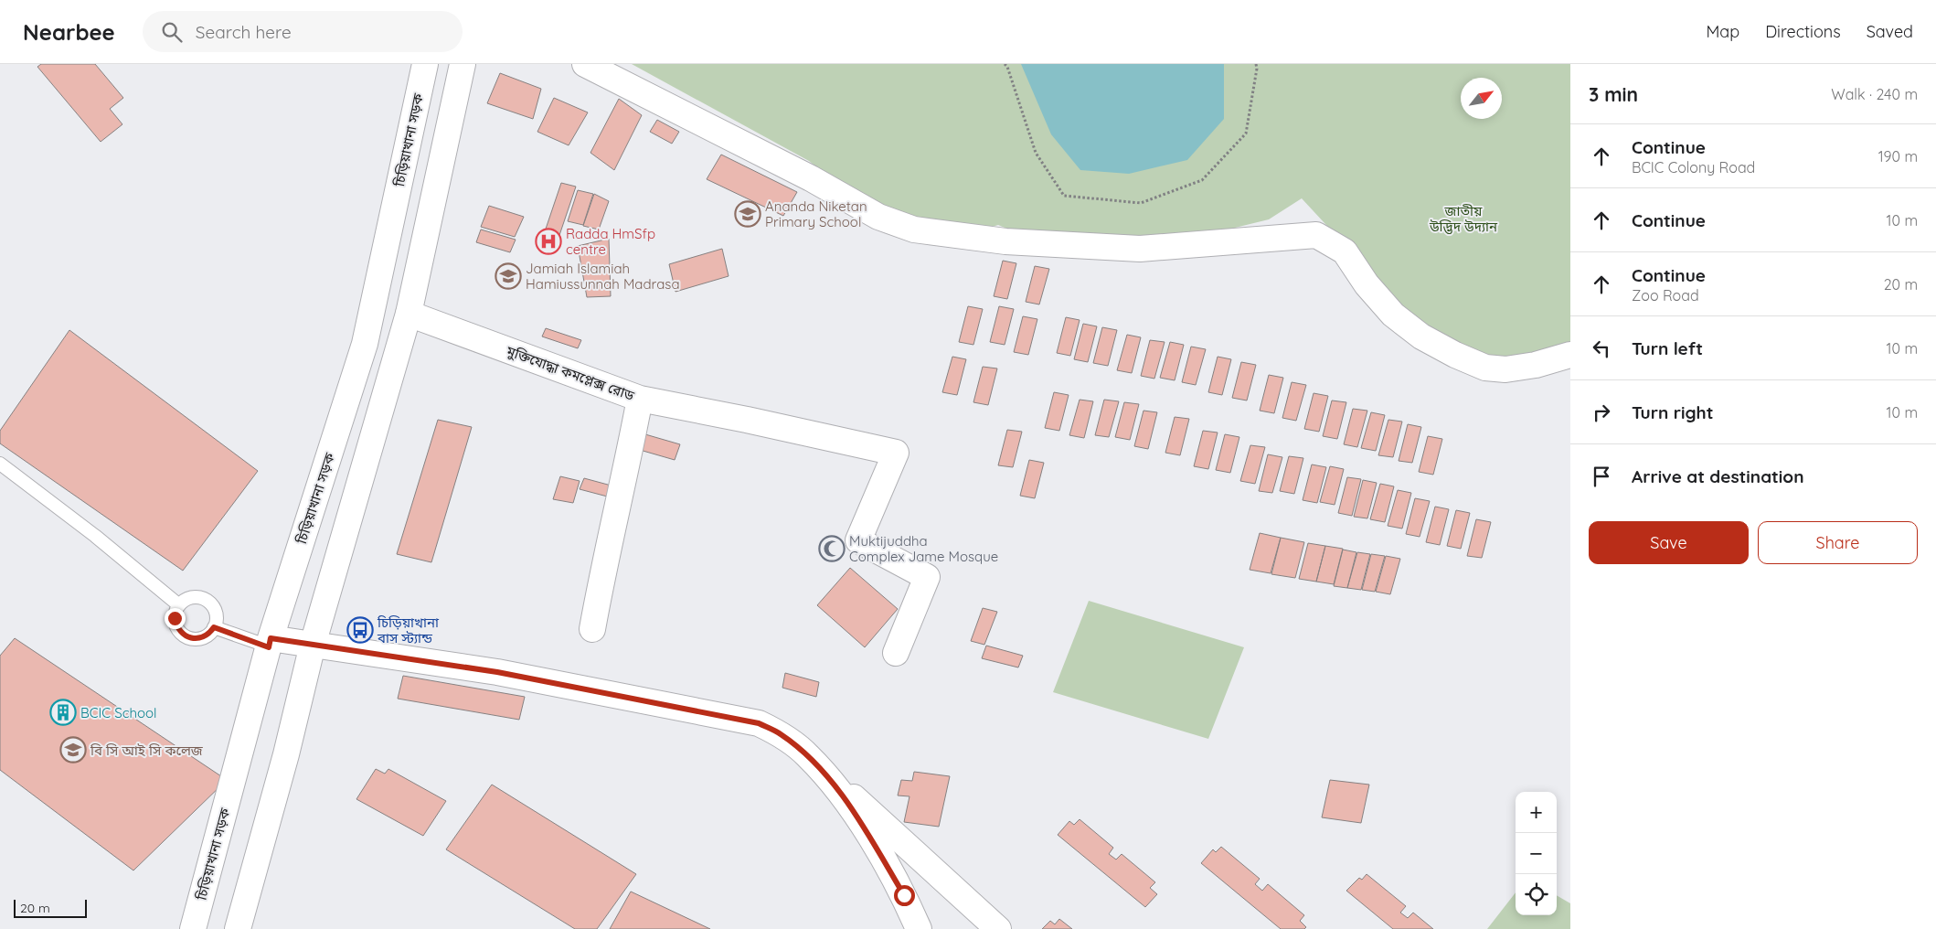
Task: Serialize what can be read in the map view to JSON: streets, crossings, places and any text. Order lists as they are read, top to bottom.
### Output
{
  "streets": {
    "street": ["চিড়িয়াখানা সড়ক", "মুক্তিযোদ্ধা কমপ্লেক্স রোড"]
  },
  "parks": ["জাতীয় উদ্ভিদ উদ্যান"],
  "places": {
    "school or university": ["Ananda Niketan Primary School", "Jamiah Islamiah Hamiussunnah Madrasa", "বি সি আই সি কলেজ"],
    "hospital": ["Radda HmSfp centre"],
    "mosque": ["Muktijuddha Complex Jame Mosque"],
    "bus stop": ["চিড়িয়াখানা বাস স্ট্যান্ড"],
    "building": ["BCIC School"]
  },
  "scale_bar": "20 m",
  "north": "top right",
  "page": {
    "header": "Nearbee",
    "search": "Search here",
    "nav": ["Map", "Directions", "Saved"],
    "heading": ["3 min", "Walk · 240 m"],
    "list": [
      ["Continue", "BCIC Colony Road", "190 m"],
      ["Continue", "10 m"],
      ["Continue", "Zoo Road", "20 m"],
      ["Turn left", "10 m"],
      ["Turn right", "10 m"],
      "Arrive at destination"
    ],
    "buttons": ["Save", "Share"],
    "map_buttons": ["+", "−"],
    "scale": "20 m"
  }
}
